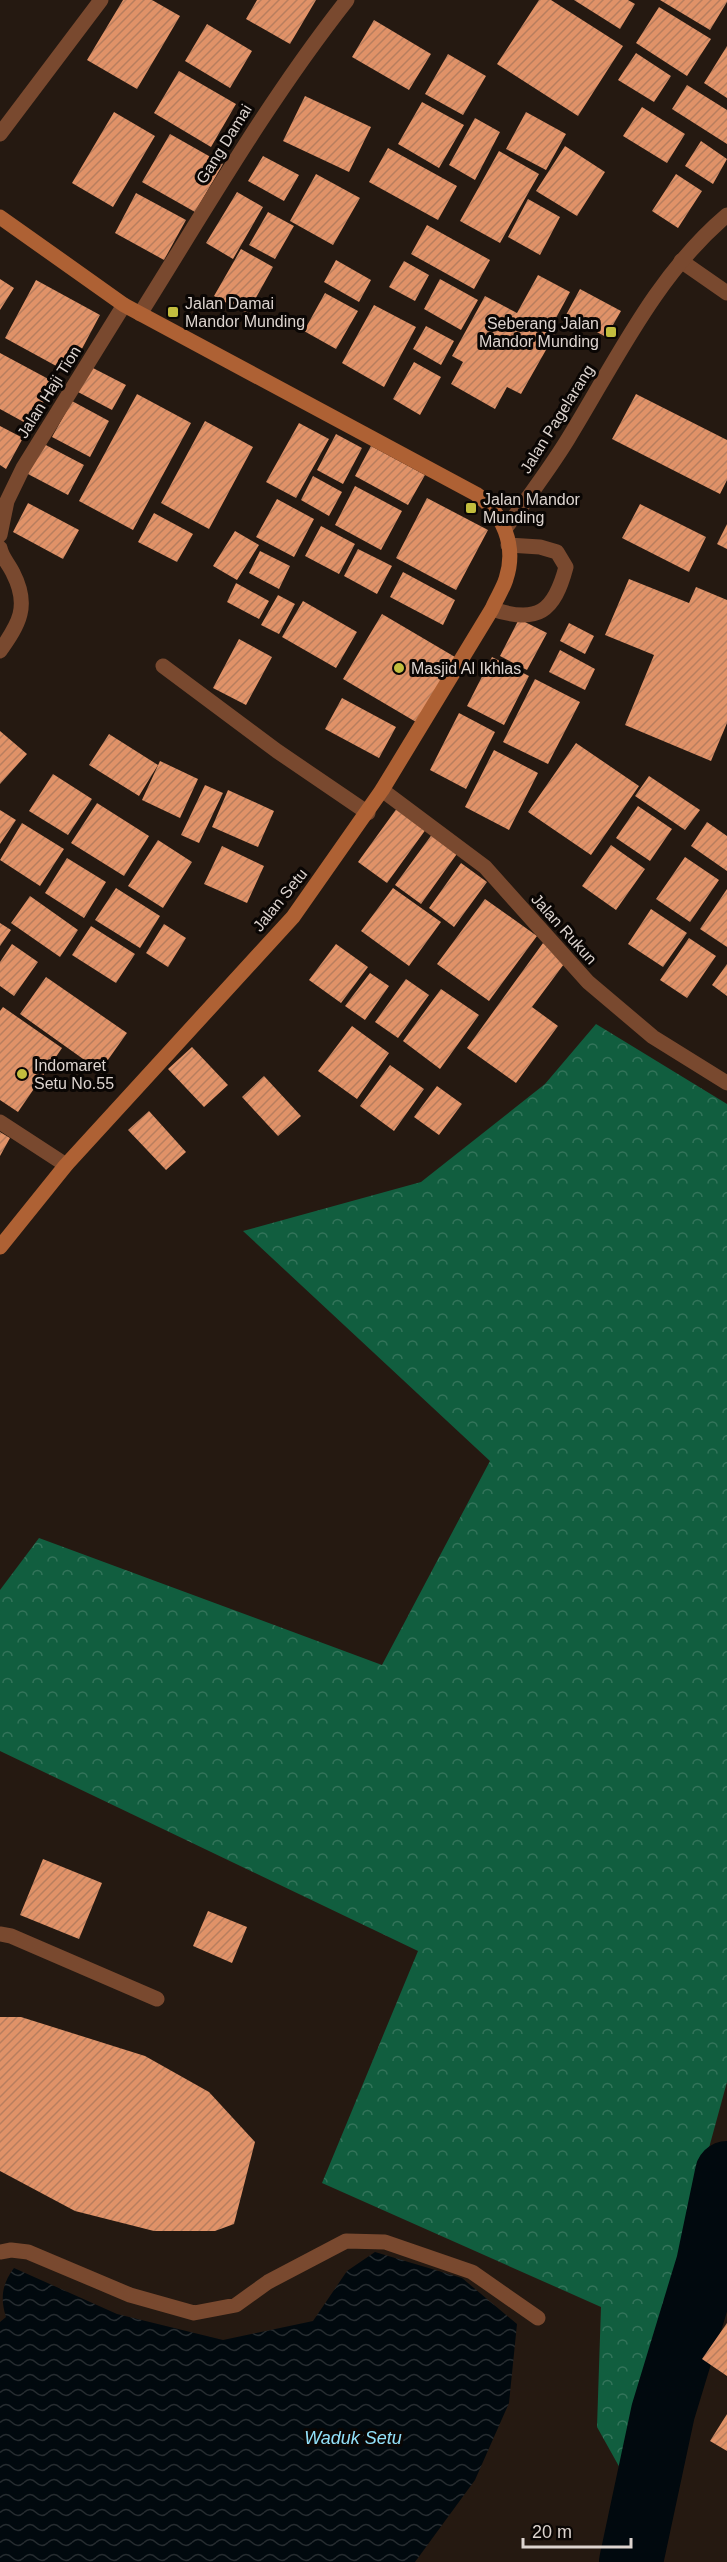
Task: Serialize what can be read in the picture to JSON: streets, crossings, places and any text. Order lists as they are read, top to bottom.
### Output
{
  "streets": {
    "main road": ["Jalan Setu"],
    "street": [
      "Gang Damai",
      "Jalan Haji Tion",
      "Jalan Pagelarang",
      "Jalan Rukun"
    ]
  },
  "crossings": [
    ["Jalan Pagelarang", "Jalan Setu"],
    ["Jalan Setu", "Jalan Rukun"]
  ],
  "water": ["Waduk Setu"],
  "places": {
    "transit": ["Jalan Damai Mandor Munding", "Seberang Jalan Mandor Munding", "Jalan Mandor Munding"],
    "other": ["Masjid Al Ikhlas", "Indomaret Setu No.55"]
  },
  "scale_bar": "20 m"
}
